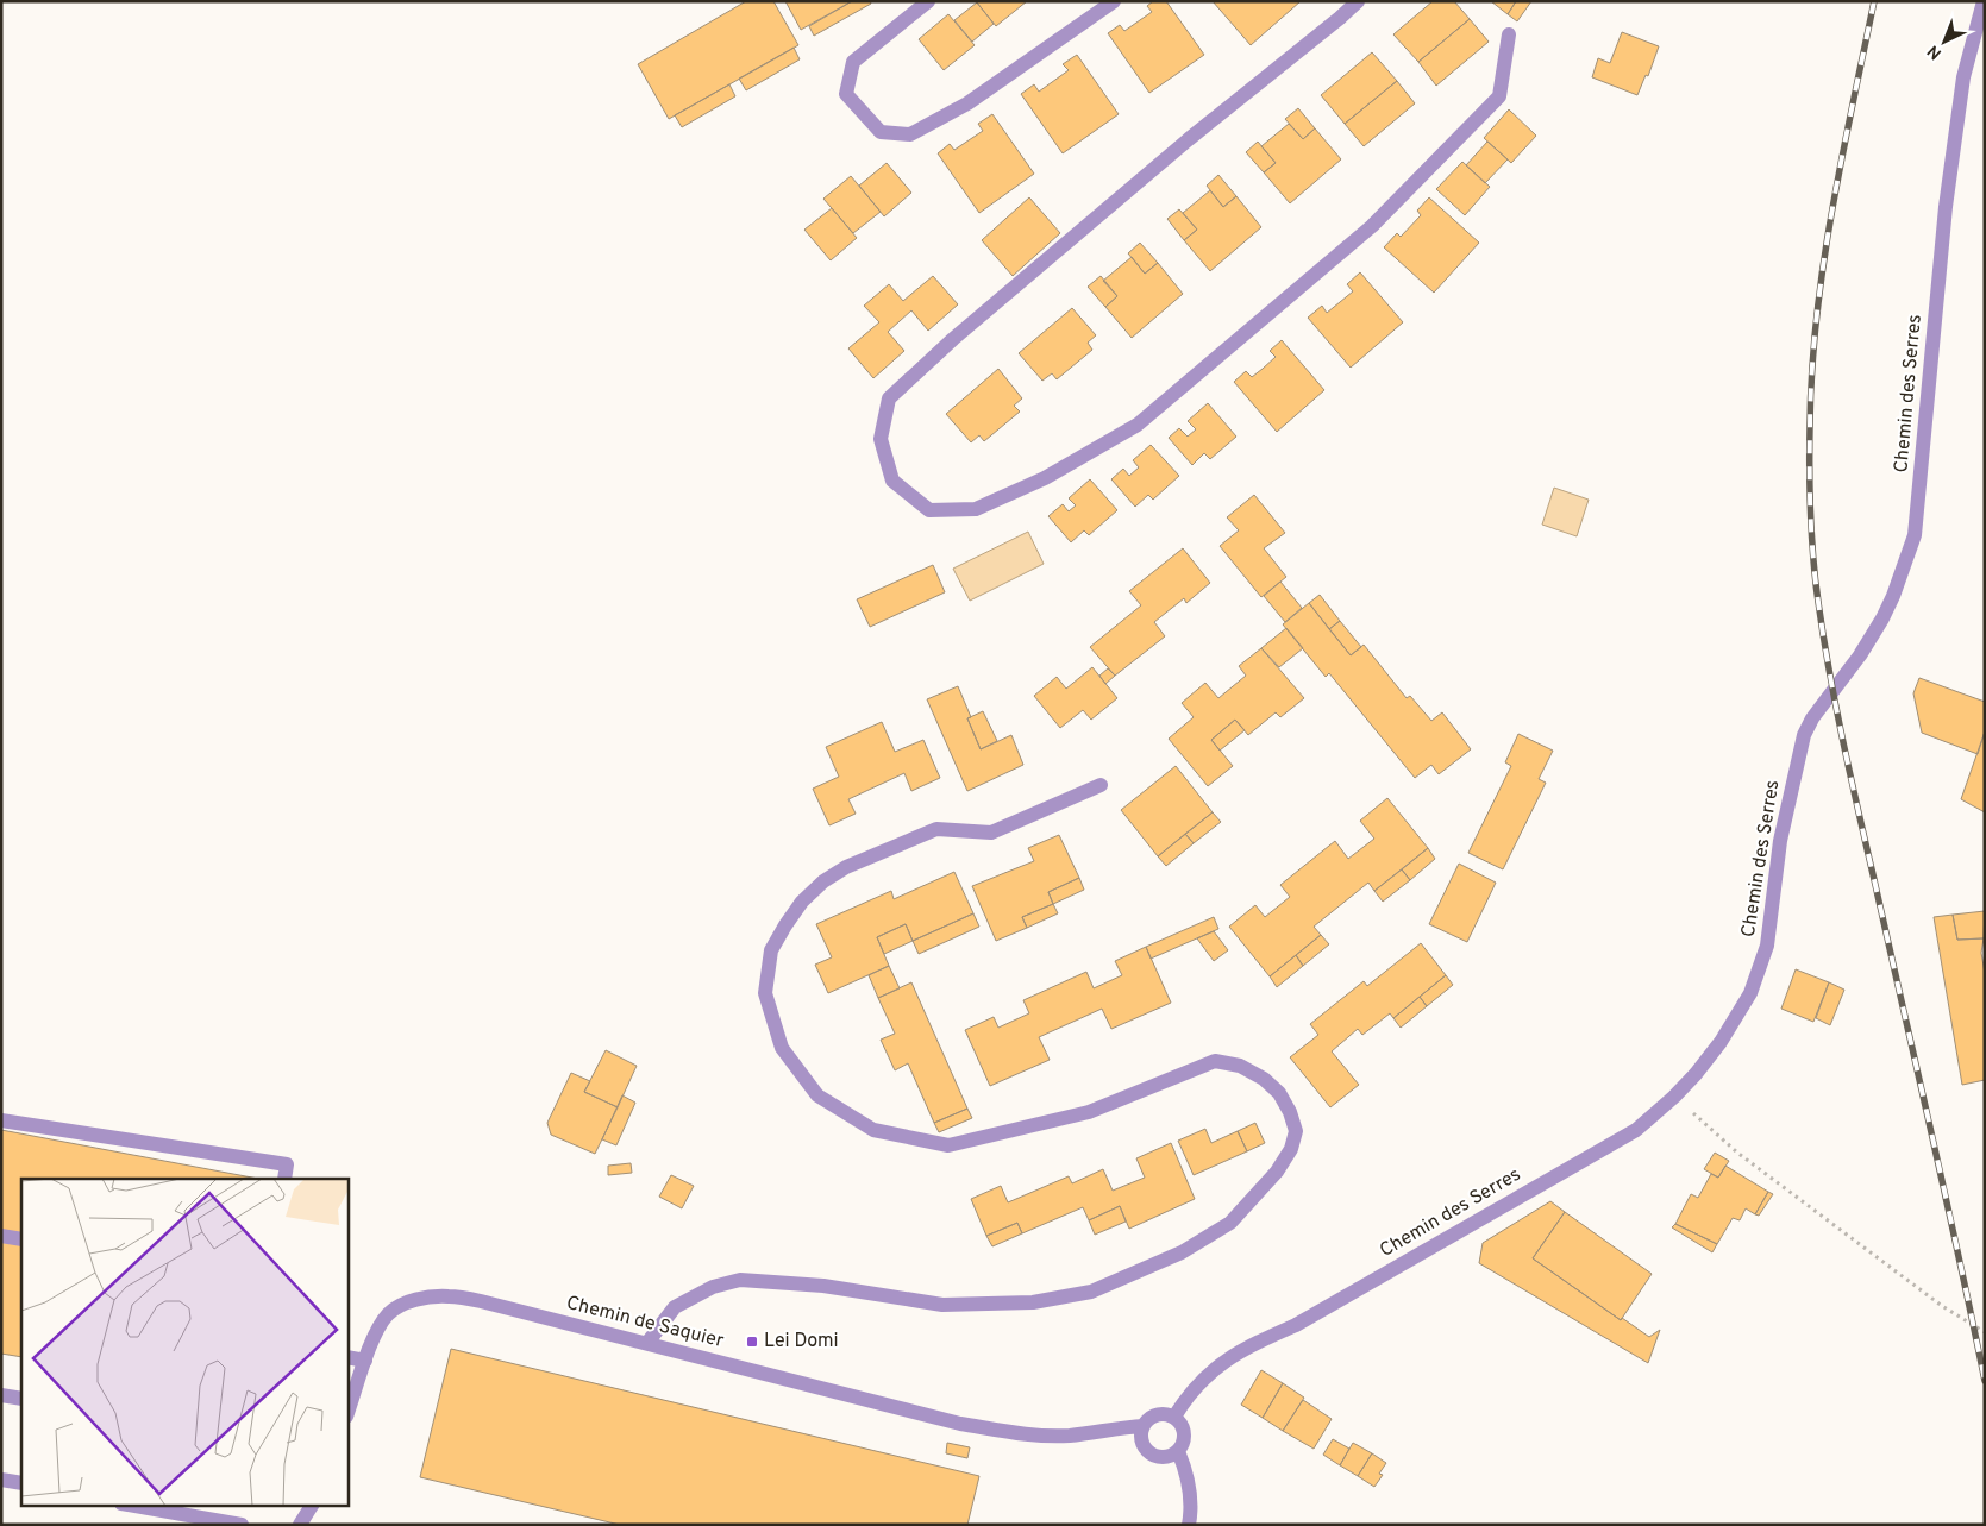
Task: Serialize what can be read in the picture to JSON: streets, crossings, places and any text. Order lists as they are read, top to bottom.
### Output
{
  "streets": {
    "street": ["Chemin des Serres", "Chemin de Saquier"]
  },
  "crossings": [
    ["Chemin des Serres", "Chemin de Saquier"]
  ],
  "places": {
    "transit": ["Lei Domi"]
  },
  "north": "bottom left"
}
